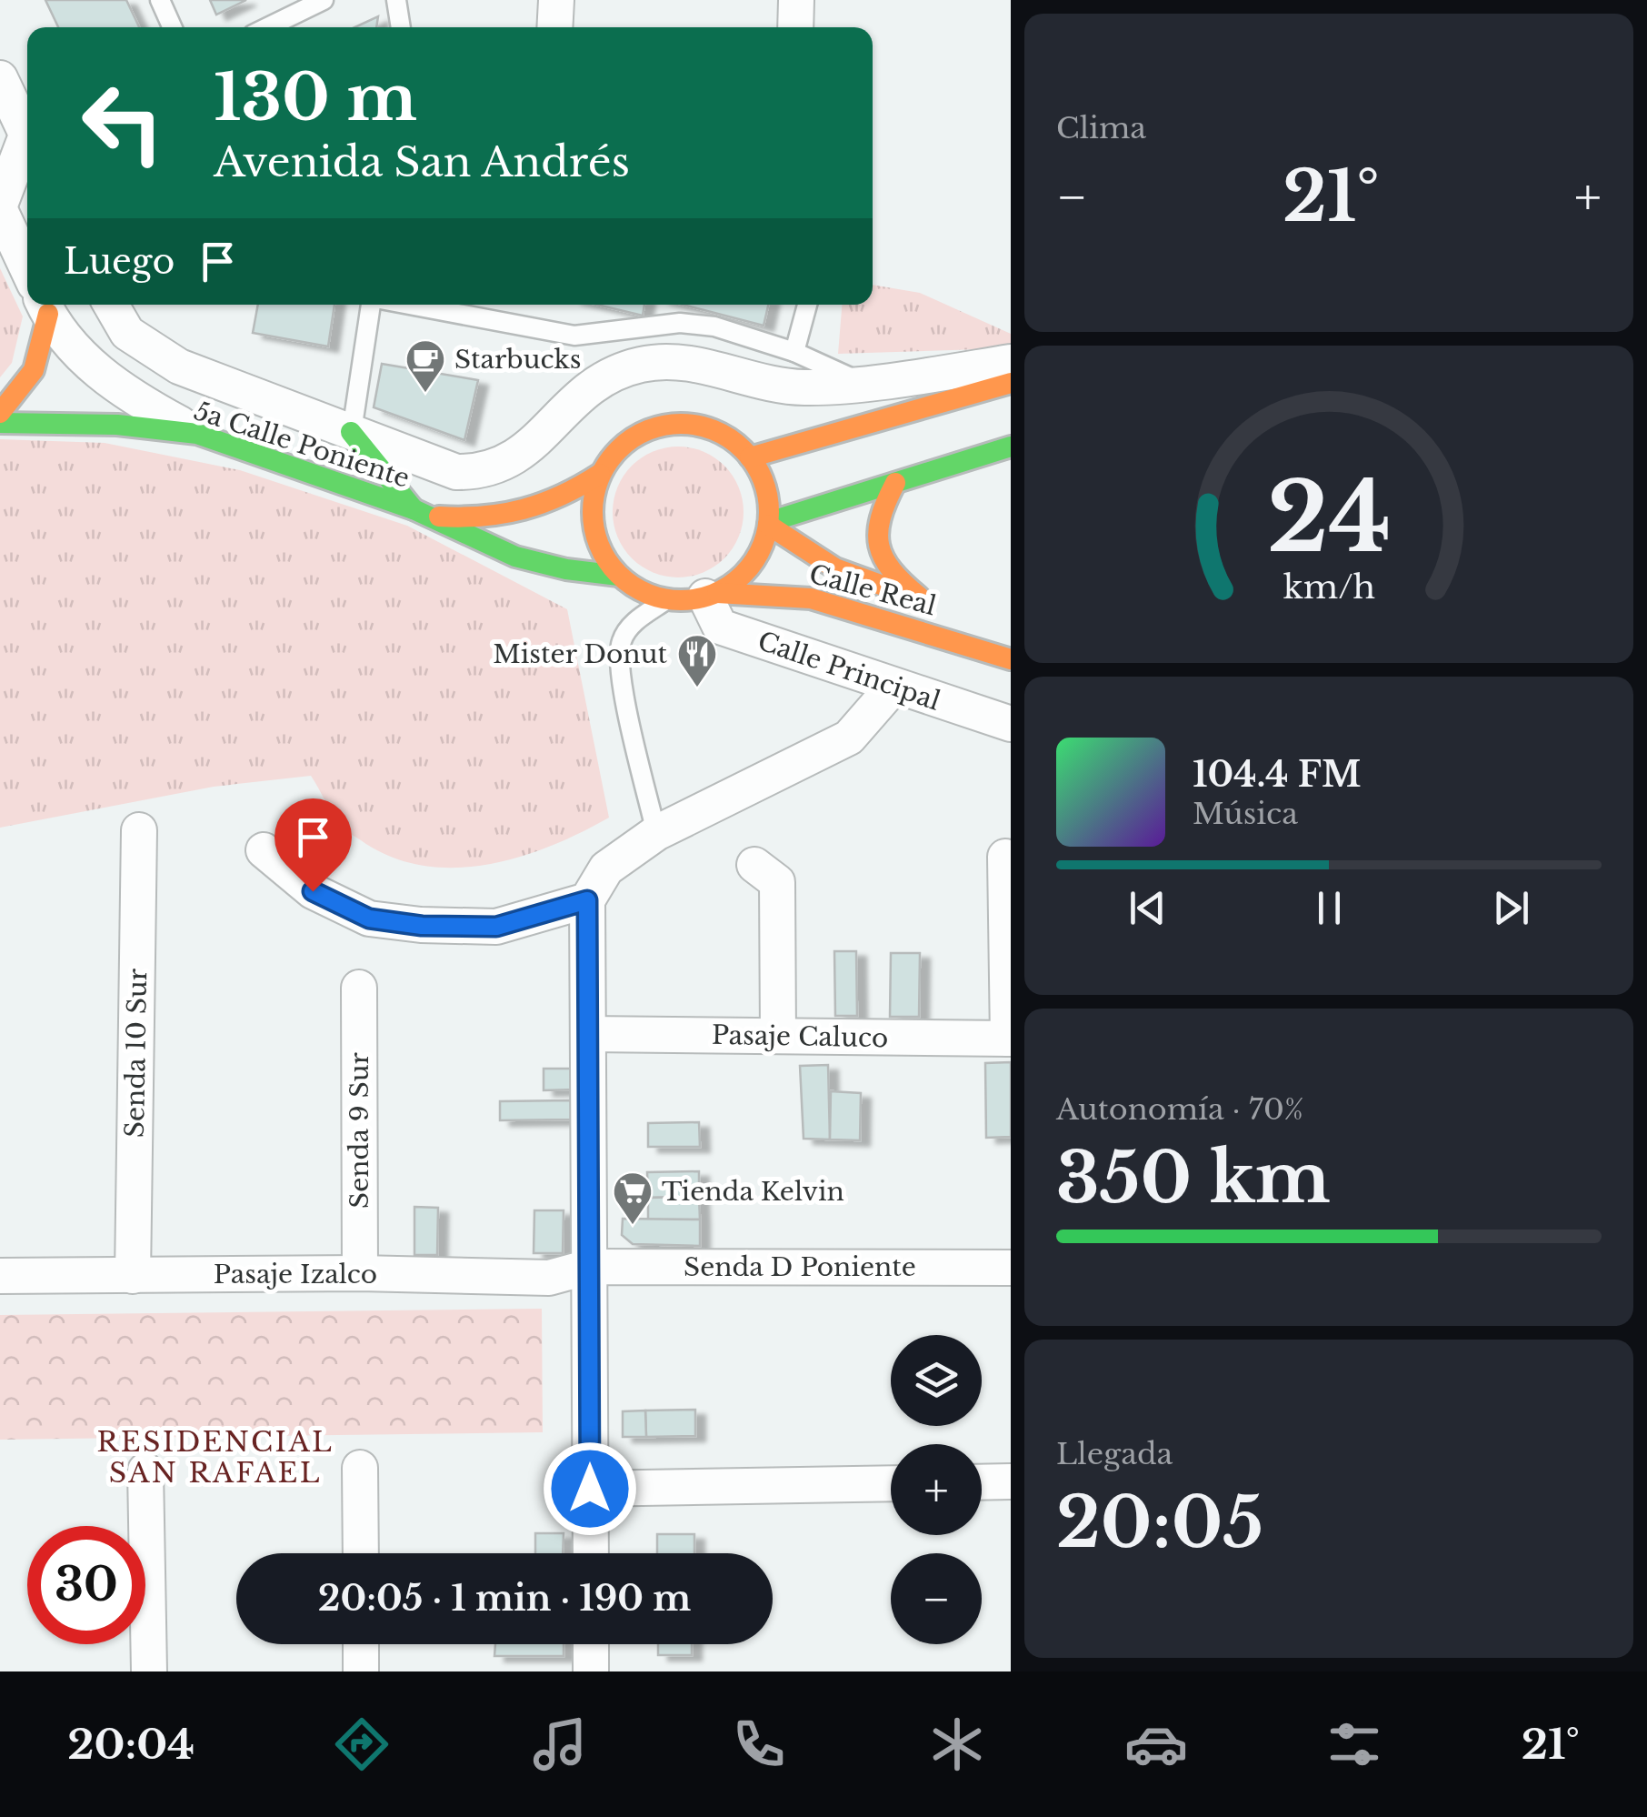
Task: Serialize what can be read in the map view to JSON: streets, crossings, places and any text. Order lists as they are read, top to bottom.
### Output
{
  "streets": {
    "main road": ["5a Calle Poniente", "Calle Real"],
    "street": [
      "Calle Principal",
      "Pasaje Caluco",
      "Senda 10 Sur",
      "Senda 9 Sur",
      "Senda D Poniente",
      "Pasaje Izalco"
    ]
  },
  "crossings": [
    ["5a Calle Poniente", "Calle Real"],
    ["5a Calle Poniente", "Calle Principal"],
    ["Calle Real", "Calle Principal"],
    ["Senda 10 Sur", "Pasaje Izalco"],
    ["Senda 9 Sur", "Pasaje Izalco"],
    ["Senda D Poniente", "Pasaje Izalco"]
  ],
  "districts": ["RESIDENCIAL SAN RAFAEL"],
  "places": {
    "cafe": ["Starbucks"],
    "restaurant": ["Mister Donut"],
    "supermarket": ["Tienda Kelvin"]
  },
  "page": {
    "tile": [
      "Clima",
      ["Autonomía · 70%", "350 km"],
      ["Llegada", "20:05"]
    ],
    "turn": ["130 m", "Avenida San Andrés"],
    "heat": ["−", "21°", "+"],
    "then": "Luego",
    "song": ["104.4 FM", "Música"],
    "map_buttons": ["+", "−"],
    "limit": "30",
    "trip": "20:05 · 1 min · 190 m",
    "tabs": ["20:04", "21°"],
    "gauge": ["24", "km/h"]
  }
}
